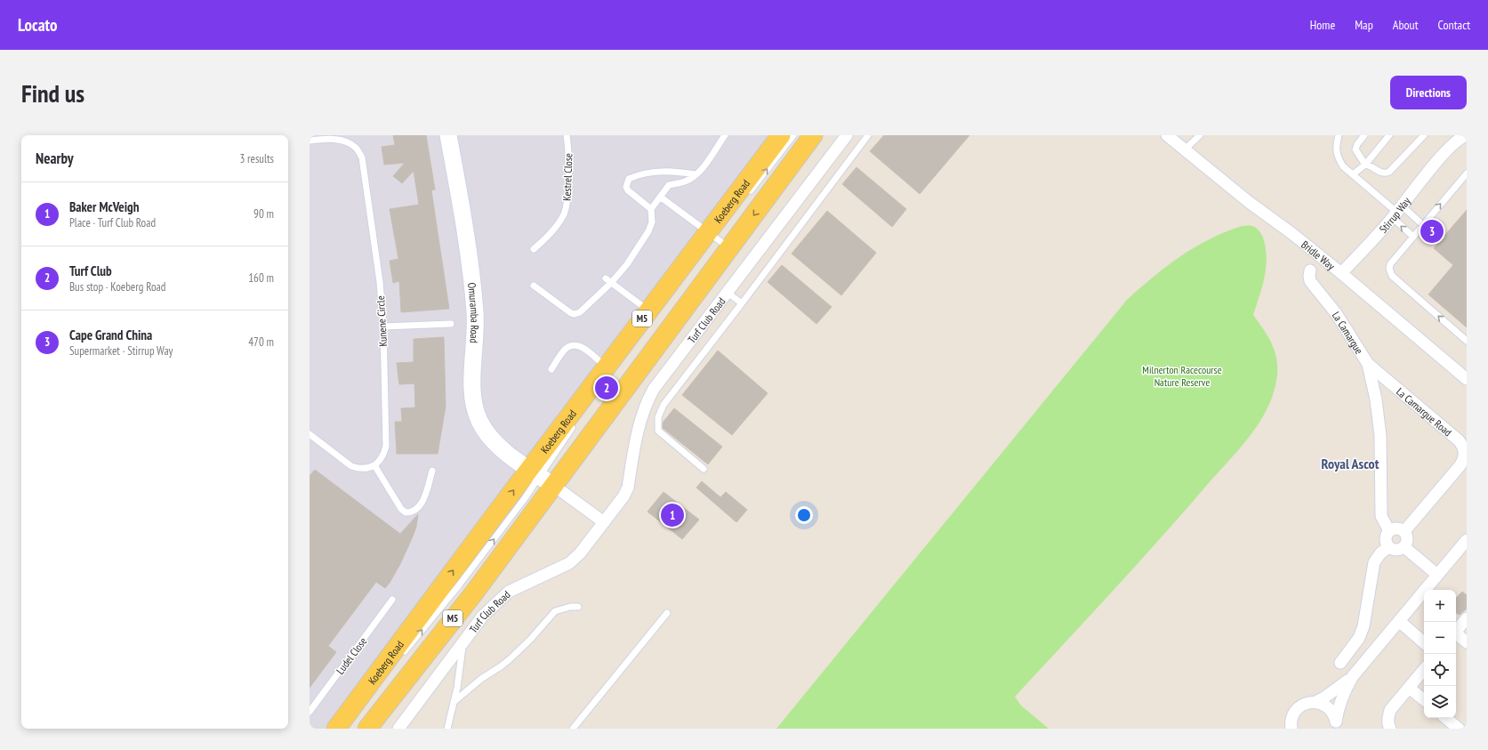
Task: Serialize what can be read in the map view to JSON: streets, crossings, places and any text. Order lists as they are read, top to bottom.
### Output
{
  "streets": {
    "main road": ["Koeberg Road", "Omuramba Road", "M5"],
    "street": [
      "Stirrup Way",
      "Bridle Way",
      "Turf Club Road",
      "La Camargue",
      "La Camargue Road"
    ],
    "lane": ["Kestrel Close", "Kunene Circle", "Ludel Close"]
  },
  "crossings": [
    ["Koeberg Road", "Omuramba Road"],
    ["Stirrup Way", "Bridle Way"],
    ["La Camargue", "La Camargue Road"]
  ],
  "districts": ["Royal Ascot"],
  "parks": ["Milnerton Racecourse Nature Reserve"],
  "page": {
    "header": "Locato",
    "nav": [
      "Home",
      "Map",
      "About",
      "Contact"
    ],
    "buttons": "Directions",
    "title": "Find us",
    "heading": ["Nearby", "3 results"],
    "list": [
      {
        "mark": "1",
        "name": "Baker McVeigh",
        "note": "Place · Turf Club Road",
        "value": "90 m"
      },
      {
        "mark": "2",
        "name": "Turf Club",
        "note": "Bus stop · Koeberg Road",
        "value": "160 m"
      },
      {
        "mark": "3",
        "name": "Cape Grand China",
        "note": "Supermarket · Stirrup Way",
        "value": "470 m"
      }
    ],
    "pins": ["3", "2", "1"],
    "map_buttons": ["+", "−"]
  }
}
